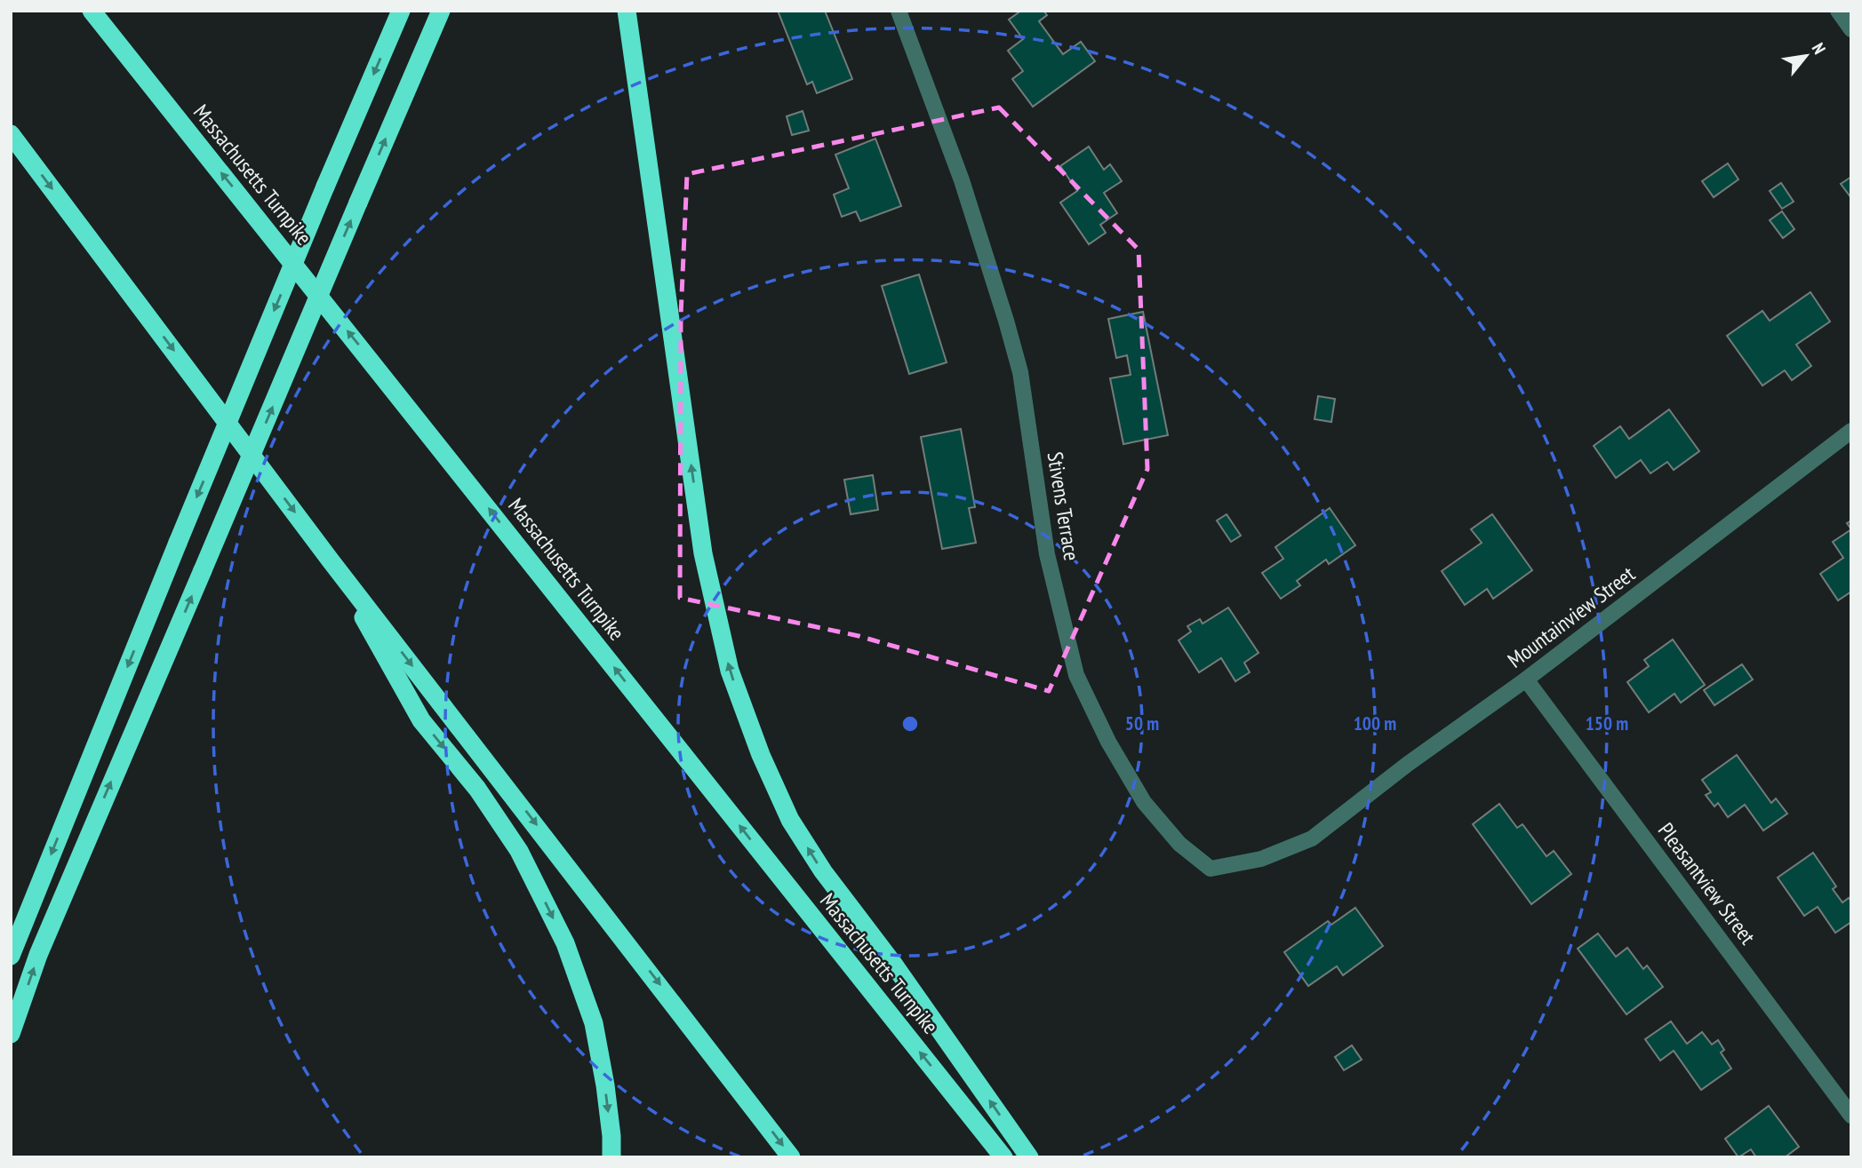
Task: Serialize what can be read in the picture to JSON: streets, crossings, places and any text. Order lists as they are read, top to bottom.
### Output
{
  "streets": {
    "highway": ["Massachusetts Turnpike"],
    "street": ["Stivens Terrace", "Mountainview Street", "Pleasantview Street"]
  },
  "crossings": [
    ["Stivens Terrace", "Mountainview Street"],
    ["Mountainview Street", "Pleasantview Street"]
  ],
  "north": "top right",
  "rings": ["50 m", "100 m", "150 m"]
}
